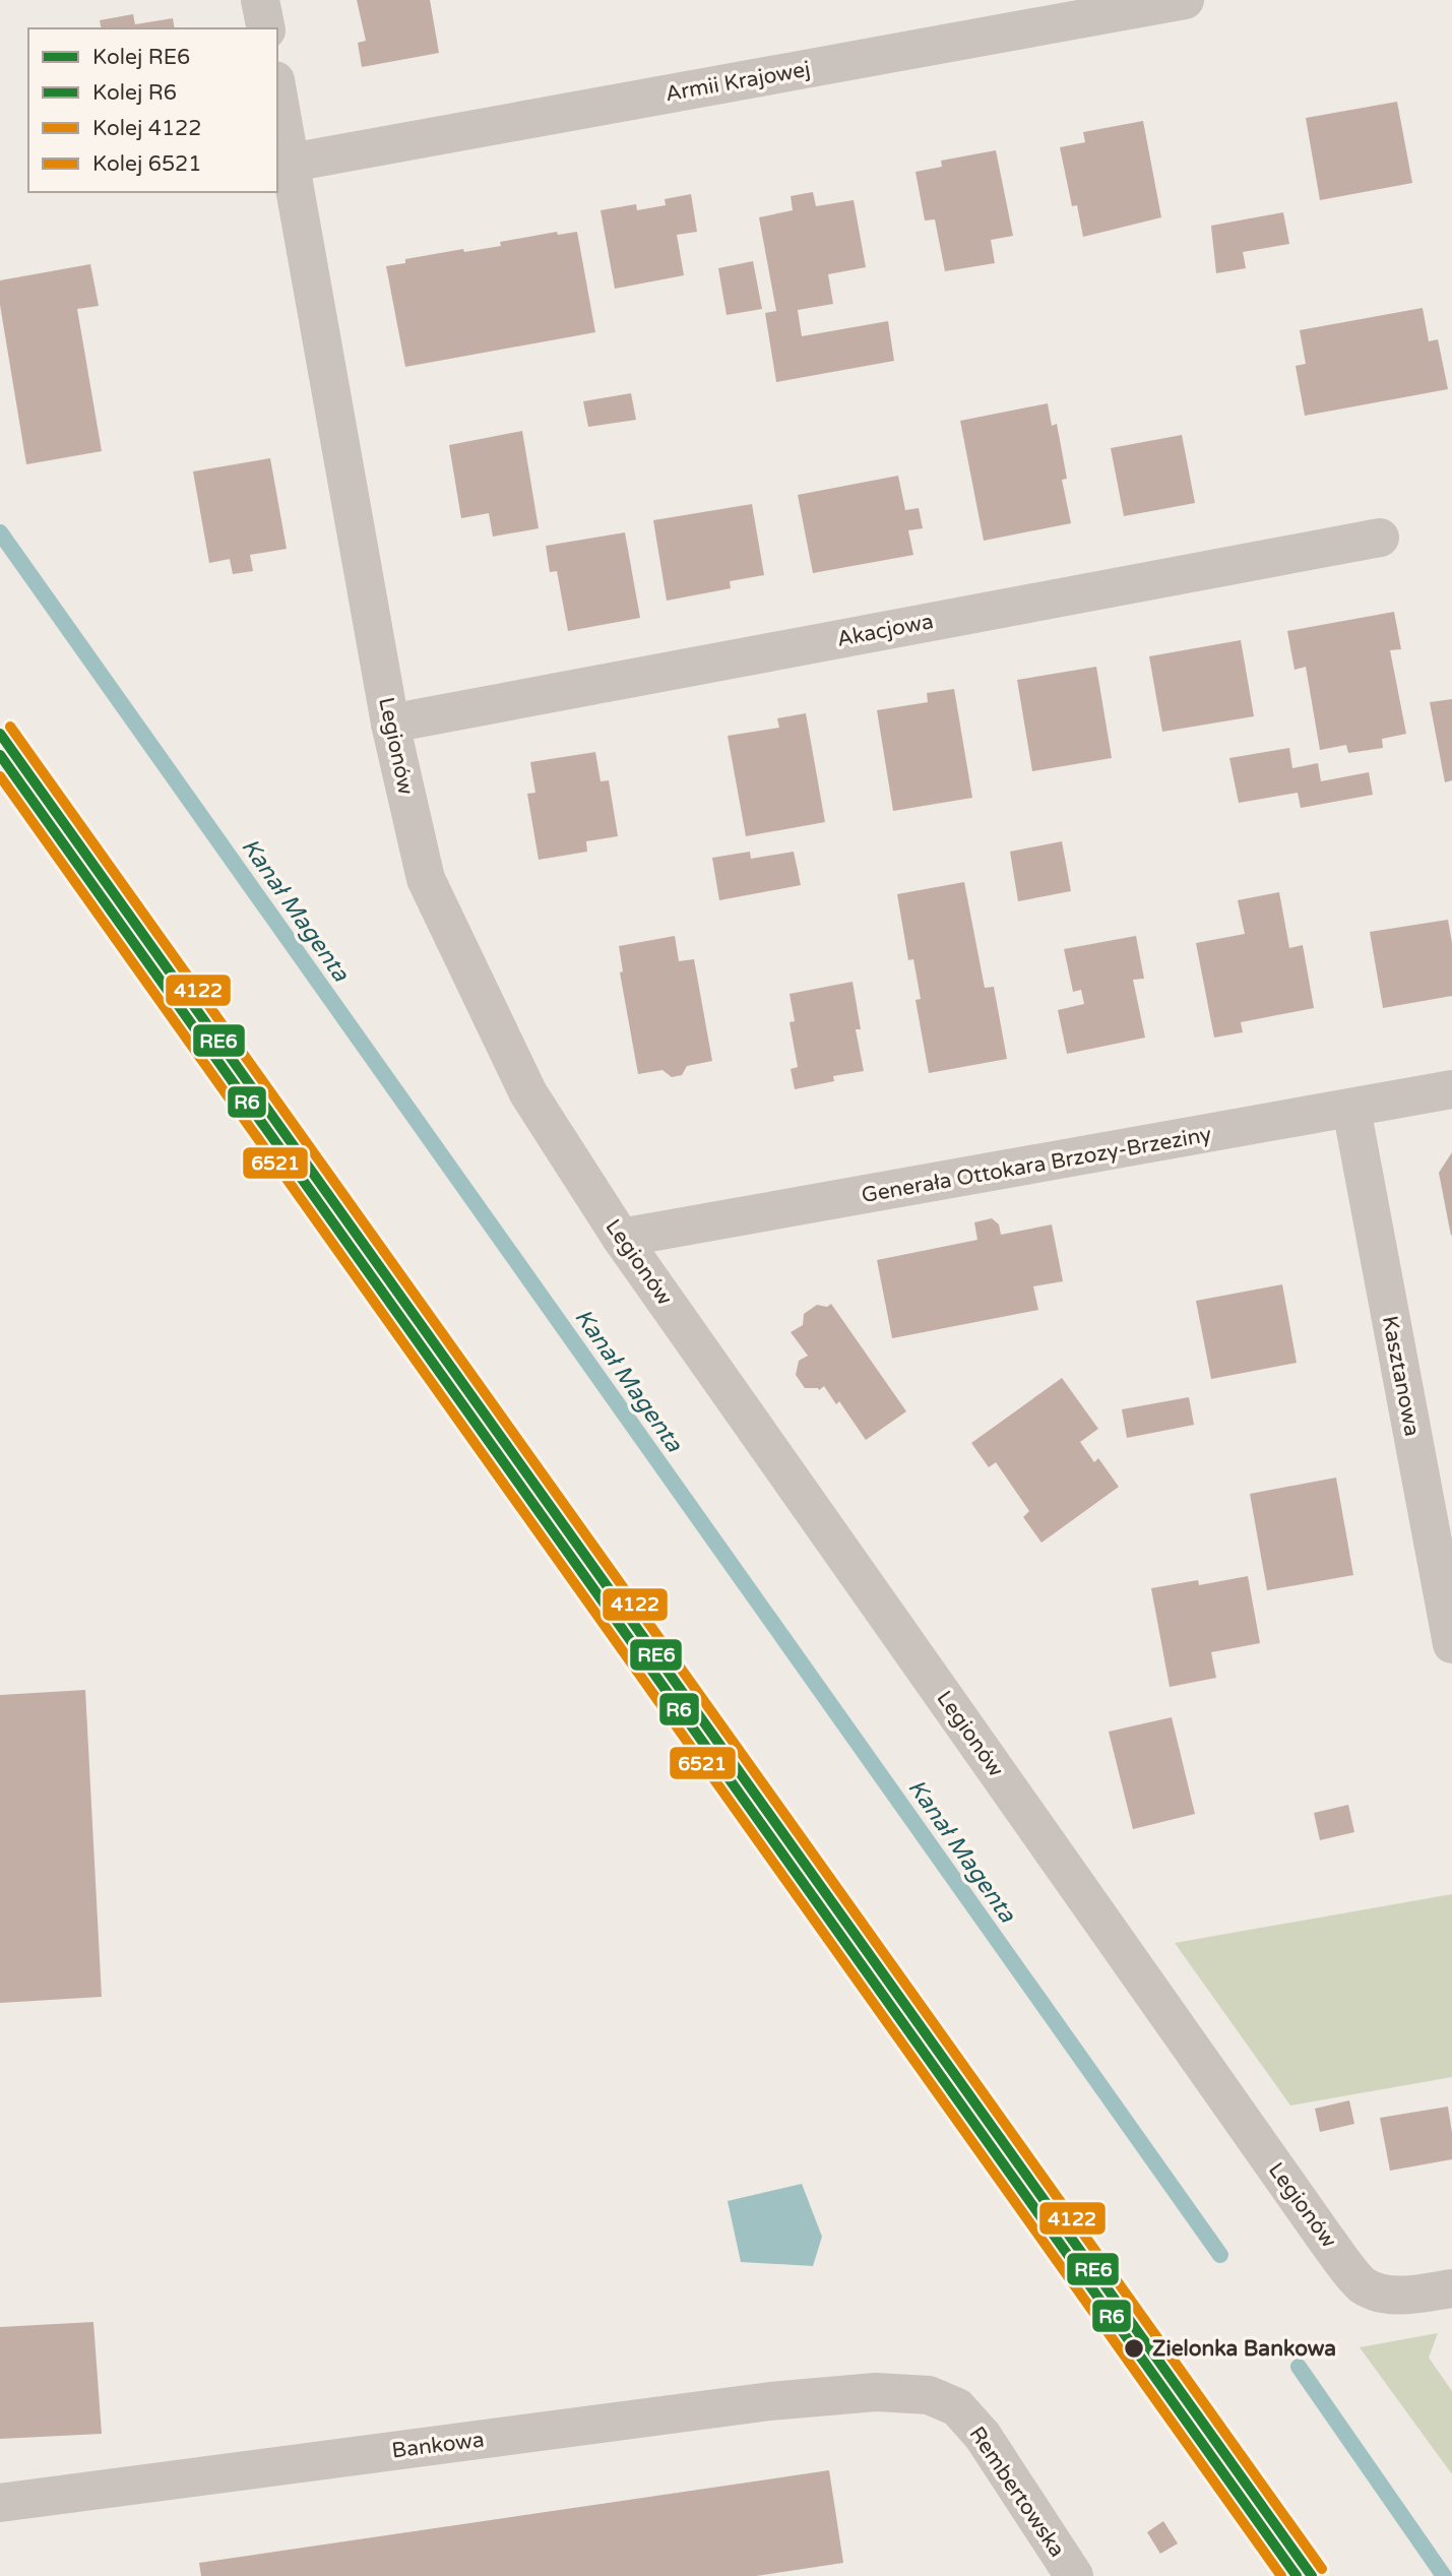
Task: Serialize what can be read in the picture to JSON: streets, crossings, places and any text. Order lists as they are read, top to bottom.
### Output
{
  "streets": {
    "street": [
      "Armii Krajowej",
      "Akacjowa",
      "Legionów",
      "Generała Ottokara Brzozy-Brzeziny",
      "Kasztanowa",
      "Bankowa",
      "Rembertowska"
    ]
  },
  "crossings": [
    ["Armii Krajowej", "Legionów"],
    ["Akacjowa", "Legionów"],
    ["Legionów", "Generała Ottokara Brzozy-Brzeziny"],
    ["Generała Ottokara Brzozy-Brzeziny", "Kasztanowa"],
    ["Bankowa", "Rembertowska"]
  ],
  "water": ["Kanał Magenta"],
  "places": ["Zielonka Bankowa"],
  "lines": [
    "rail line 4122",
    "rail line RE6",
    "rail line R6",
    "rail line 6521"
  ],
  "legend": [
    "Kolej RE6",
    "Kolej R6",
    "Kolej 4122",
    "Kolej 6521"
  ]
}
